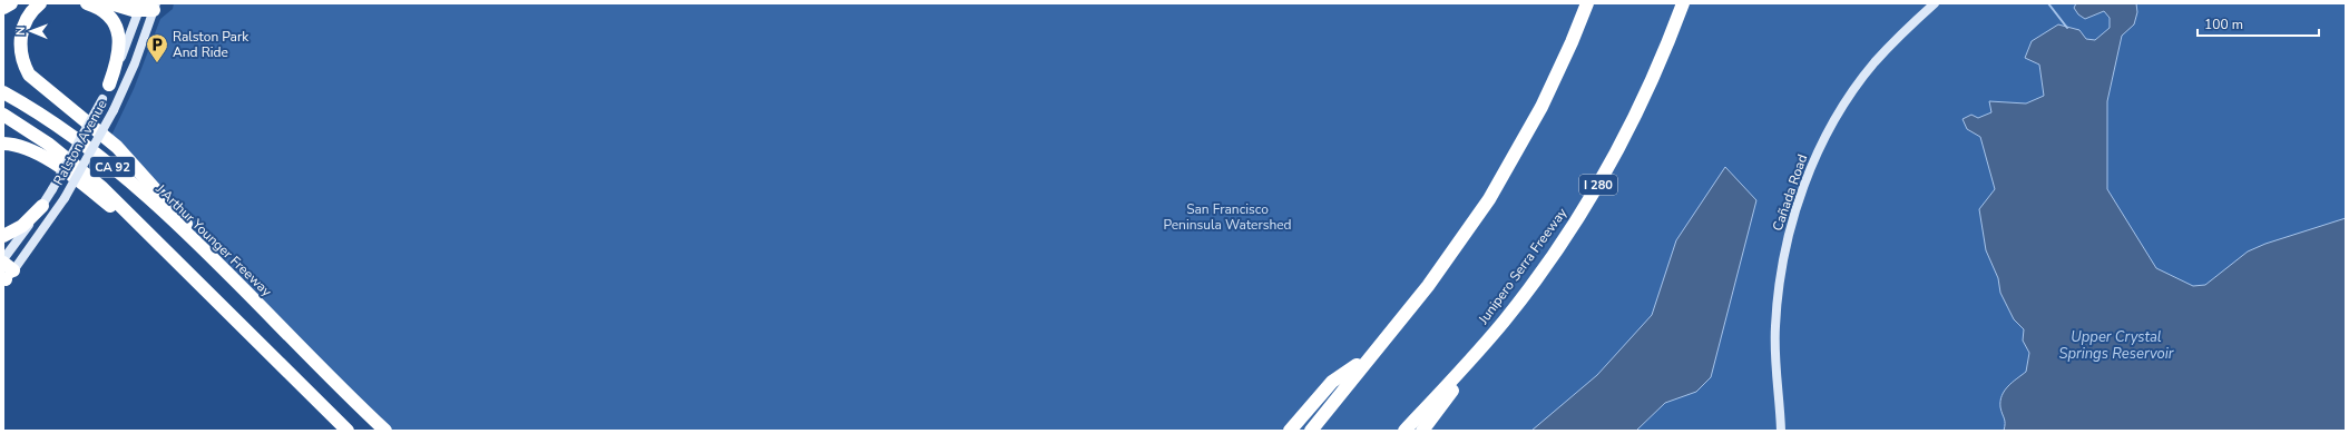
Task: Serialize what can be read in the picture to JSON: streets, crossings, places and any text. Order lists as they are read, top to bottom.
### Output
{
  "streets": {
    "highway": [
      "CA 92",
      "I 280",
      "J Arthur Younger Freeway",
      "Junipero Serra Freeway"
    ],
    "main road": ["Ralston Avenue", "Cañada Road"]
  },
  "water": ["Upper Crystal Springs Reservoir"],
  "parks": ["San Francisco Peninsula Watershed"],
  "places": {
    "parking": ["Ralston Park And Ride"]
  },
  "scale_bar": "100 m",
  "north": "left"
}
